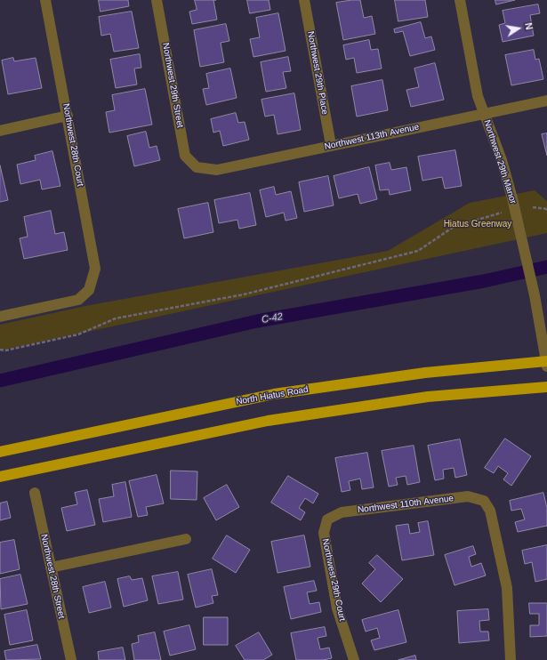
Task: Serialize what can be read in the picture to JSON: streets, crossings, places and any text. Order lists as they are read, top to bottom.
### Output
{
  "streets": {
    "main road": ["North Hiatus Road"],
    "street": [
      "Northwest 29th Place",
      "Northwest 29th Street",
      "Northwest 113th Avenue",
      "Northwest 28th Court",
      "Northwest 29th Manor",
      "Northwest 110th Avenue",
      "Northwest 28th Street",
      "Northwest 29th Court"
    ]
  },
  "crossings": [
    ["Northwest 29th Place", "Northwest 113th Avenue"],
    ["Northwest 29th Street", "Northwest 113th Avenue"],
    ["Northwest 113th Avenue", "Northwest 29th Manor"],
    ["Northwest 29th Manor", "North Hiatus Road"],
    ["Northwest 110th Avenue", "Northwest 29th Court"]
  ],
  "water": ["C-42"],
  "parks": ["Hiatus Greenway"],
  "north": "right"
}
